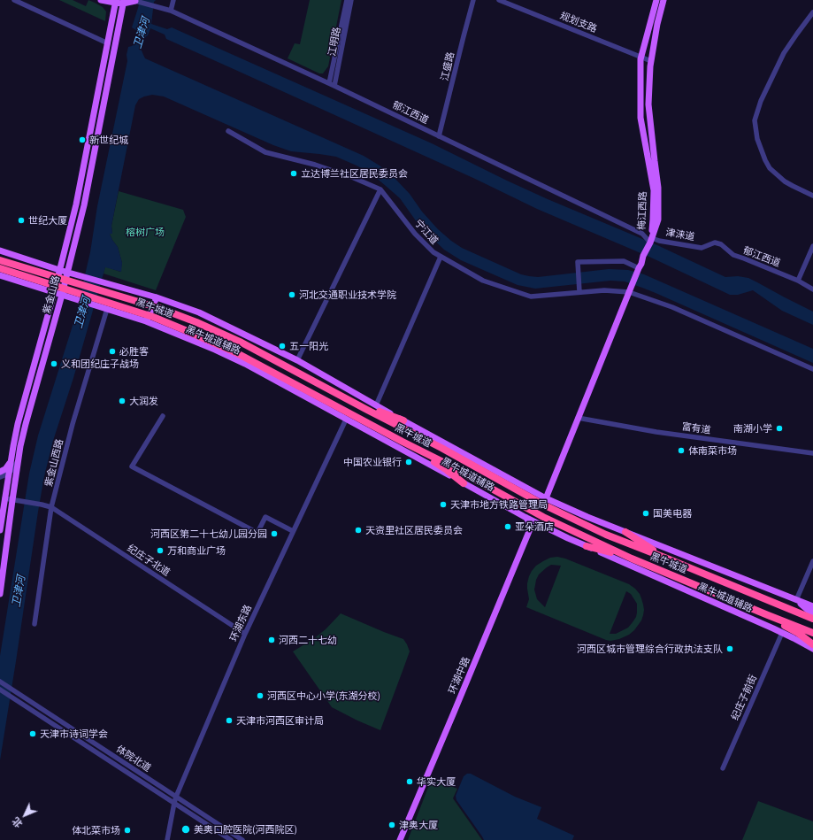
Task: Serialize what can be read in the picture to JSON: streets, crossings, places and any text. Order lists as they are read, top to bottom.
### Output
{
  "streets": {
    "highway": ["黑牛城道"],
    "main road": [
      "梅江西路",
      "紫金山路",
      "黑牛城道辅路",
      "环湖中路"
    ],
    "street": [
      "规划支路",
      "江明路",
      "江盛路",
      "郁江西道",
      "宁江道",
      "津涞道",
      "富有道",
      "紫金山西路",
      "纪庄子北道",
      "环湖东路",
      "纪庄子前街",
      "体院北道"
    ]
  },
  "crossings": [
    ["规划支路", "梅江西路"],
    ["江明路", "郁江西道"],
    ["江盛路", "郁江西道"],
    ["郁江西道", "梅江西路"],
    ["郁江西道", "津涞道"],
    ["梅江西路", "津涞道"],
    ["紫金山路", "纪庄子北道"],
    ["黑牛城道辅路", "紫金山西路"],
    ["黑牛城道辅路", "环湖东路"],
    ["黑牛城道辅路", "环湖中路"],
    ["黑牛城道辅路", "纪庄子前街"],
    ["紫金山西路", "纪庄子北道"],
    ["纪庄子北道", "环湖东路"],
    ["环湖东路", "体院北道"]
  ],
  "water": ["卫津河"],
  "parks": ["榕树广场"],
  "places": [
    "新世纪城",
    "立达博兰社区居民委员会",
    "世纪大厦",
    "河北交通职业技术学院",
    "五一阳光",
    "必胜客",
    "义和团纪庄子战场",
    "大润发",
    "南湖小学",
    "体南菜市场",
    "中国农业银行",
    "天津市地方铁路管理局",
    "国美电器",
    "亚朵酒店",
    "天资里社区居民委员会",
    "河西区第二十七幼儿园分园",
    "万和商业广场",
    "河西二十七幼",
    "河西区城市管理综合行政执法支队",
    "河西区中心小学(东湖分校)",
    "天津市河西区审计局",
    "天津市诗词学会",
    "华实大厦",
    "津奥大厦",
    "美奥口腔医院(河西院区)",
    "体北菜市场"
  ],
  "north": "bottom left"
}
